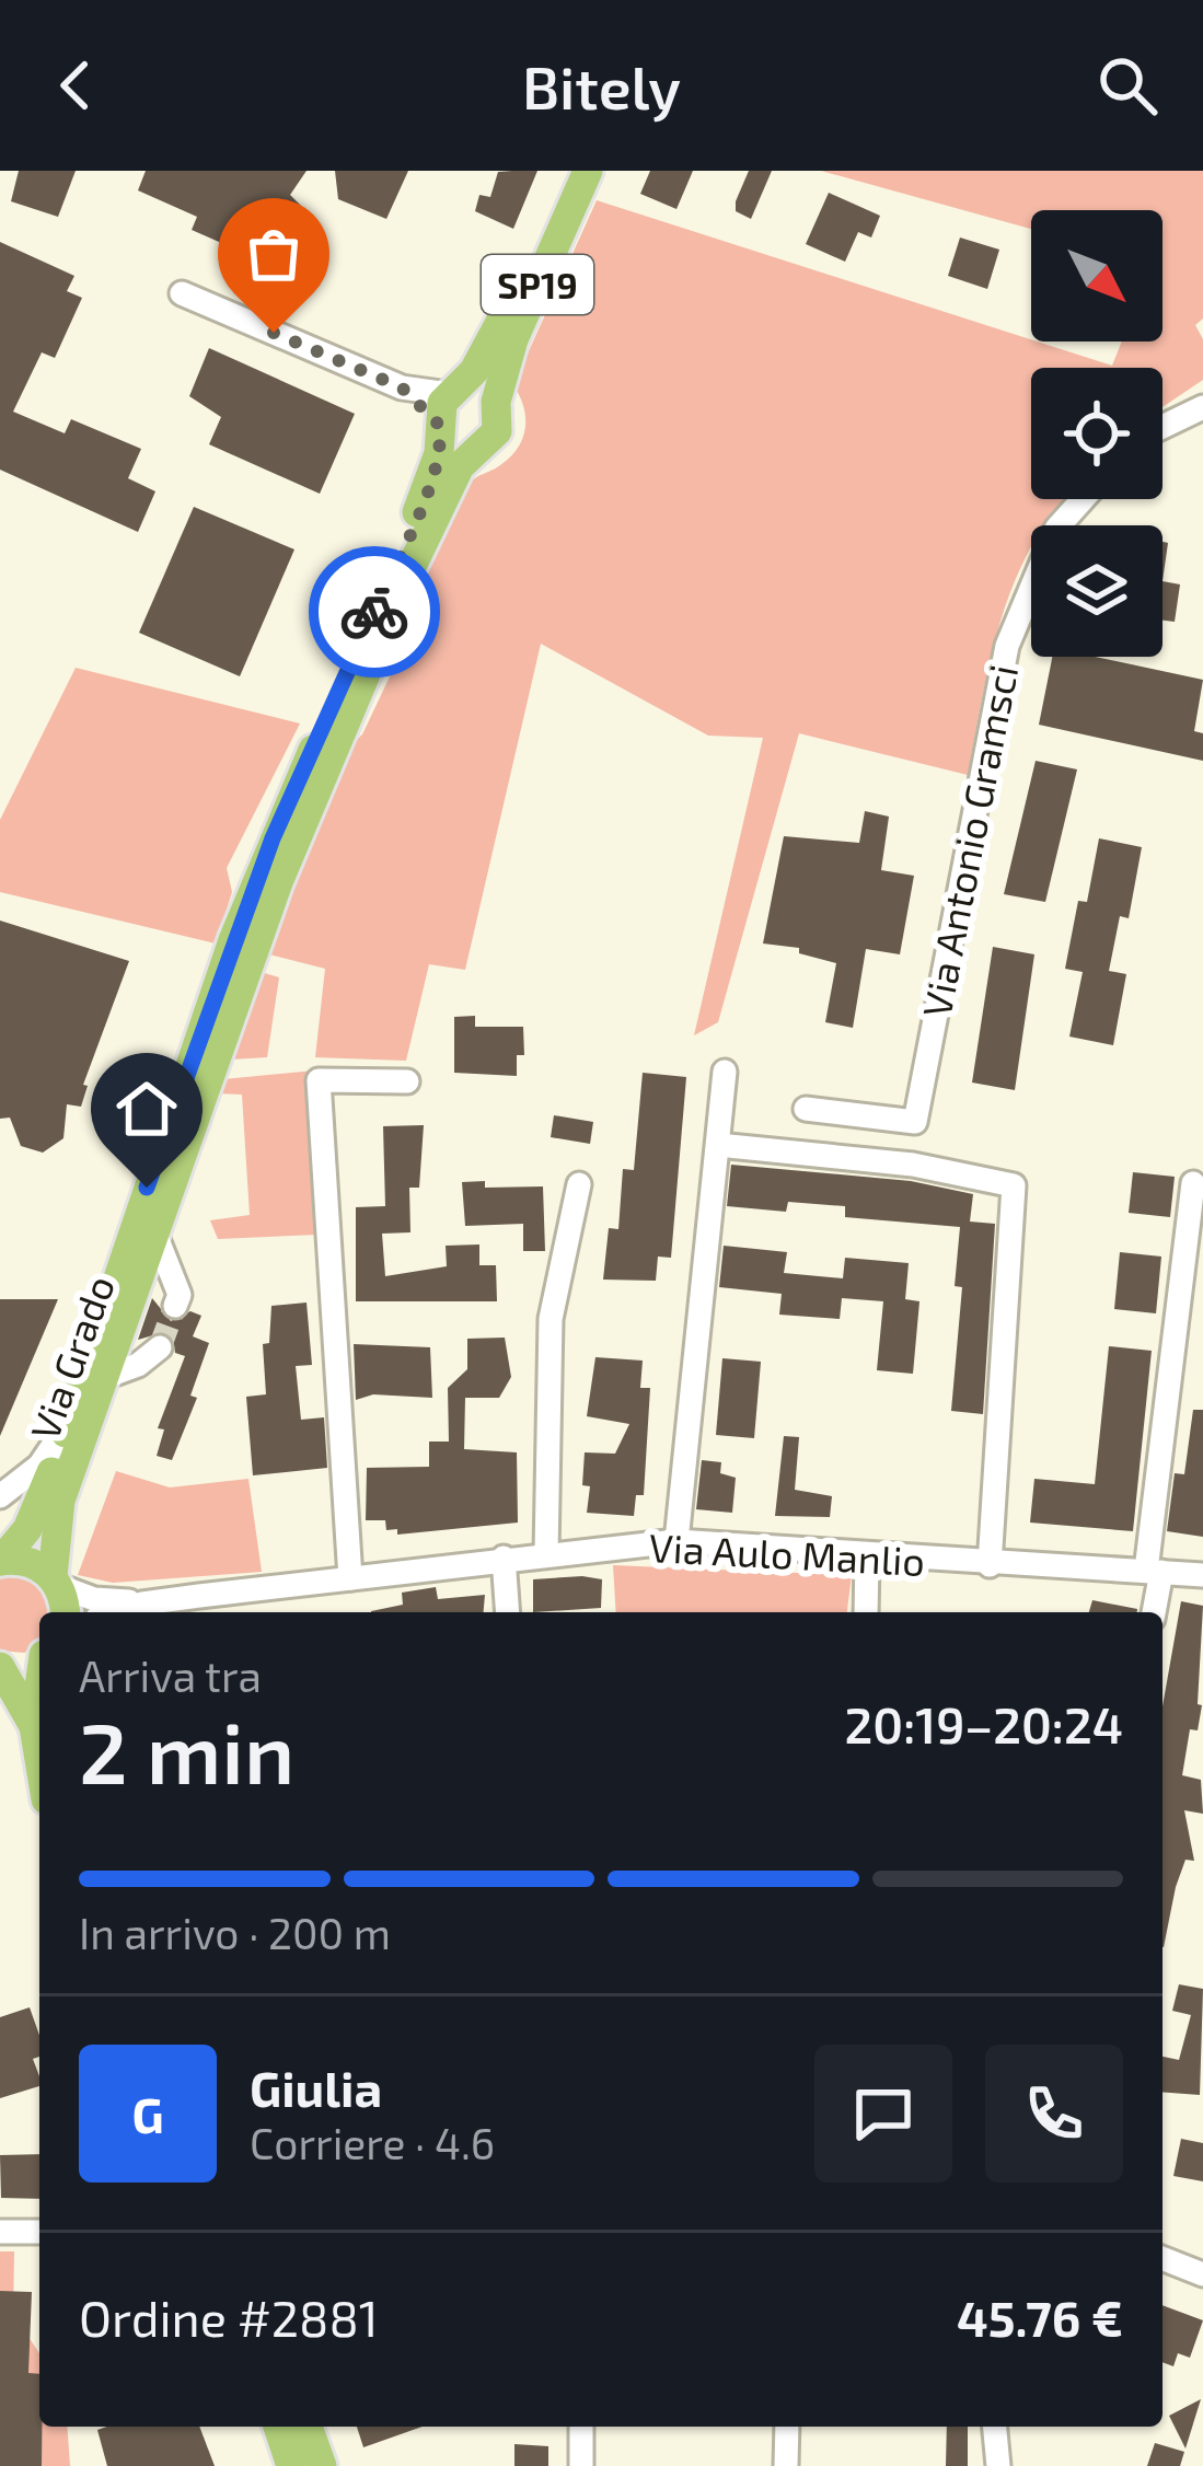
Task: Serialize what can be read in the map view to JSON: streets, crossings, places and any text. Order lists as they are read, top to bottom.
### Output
{
  "streets": {
    "main road": ["SP19", "Via Grado"],
    "street": ["Via Antonio Gramsci", "Via Aulo Manlio"]
  },
  "crossings": [
    ["Via Grado", "Via Aulo Manlio"]
  ],
  "north": "bottom right",
  "page": {
    "header": "Bitely",
    "heading": ["2 min", "Arriva tra", "20:19–20:24"],
    "panel": [
      "Giulia",
      "Corriere · 4.6",
      "Ordine #2881",
      "45.76 €"
    ],
    "bar": "In arrivo · 200 m",
    "round": "G"
  }
}
